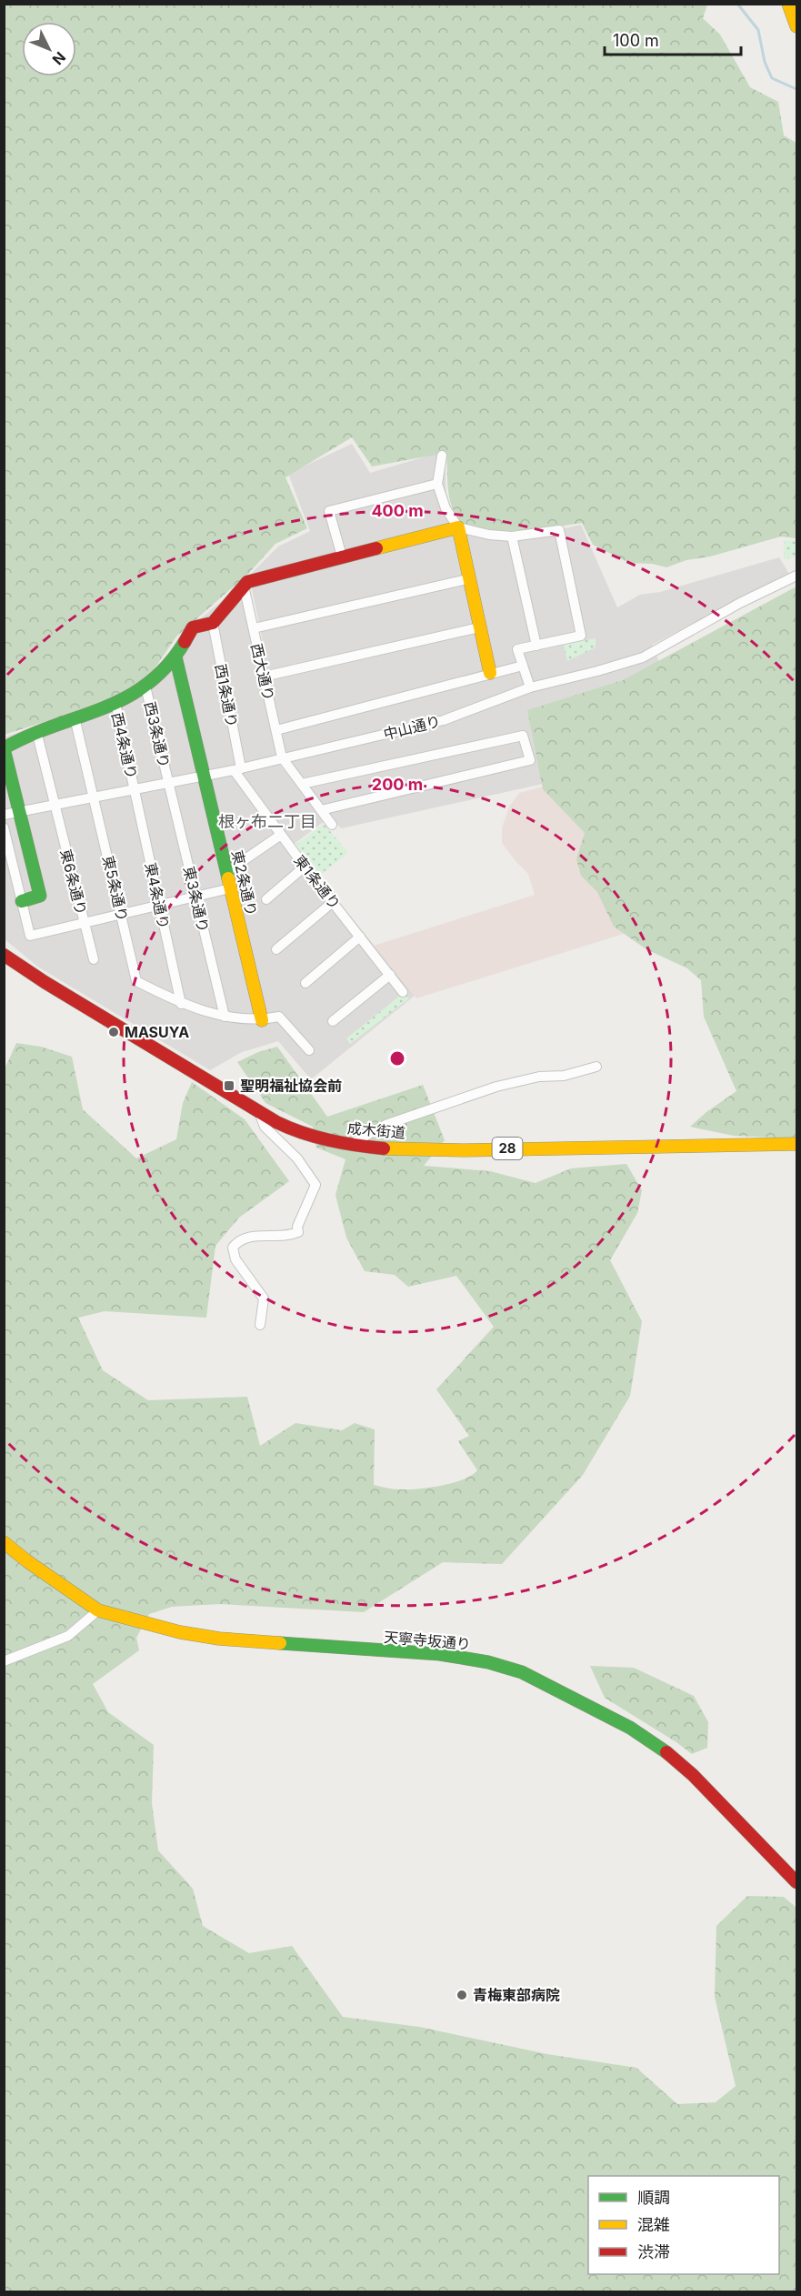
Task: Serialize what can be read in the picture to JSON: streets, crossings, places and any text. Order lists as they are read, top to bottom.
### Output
{
  "streets": {
    "street": [
      "西大通り",
      "西1条通り",
      "中山通り",
      "西3条通り",
      "西4条通り",
      "東6条通り",
      "東1条通り",
      "東2条通り",
      "東5条通り",
      "東4条通り",
      "東3条通り",
      "成木街道",
      "28",
      "天寧寺坂通り"
    ]
  },
  "crossings": [
    ["西大通り", "中山通り"],
    ["西1条通り", "中山通り"],
    ["西1条通り", "東1条通り"],
    ["中山通り", "西3条通り"],
    ["中山通り", "西4条通り"],
    ["中山通り", "東6条通り"],
    ["中山通り", "東1条通り"],
    ["中山通り", "東2条通り"],
    ["中山通り", "東5条通り"],
    ["中山通り", "東4条通り"],
    ["中山通り", "東3条通り"],
    ["西3条通り", "東3条通り"],
    ["西4条通り", "東4条通り"],
    ["東5条通り", "東4条通り"]
  ],
  "districts": ["根ヶ布二丁目"],
  "places": {
    "other": ["MASUYA", "青梅東部病院"],
    "transit": ["聖明福祉協会前"]
  },
  "legend": ["順調", "混雑", "渋滞"],
  "scale_bar": "100 m",
  "north": "bottom right",
  "rings": ["400 m", "200 m"]
}
